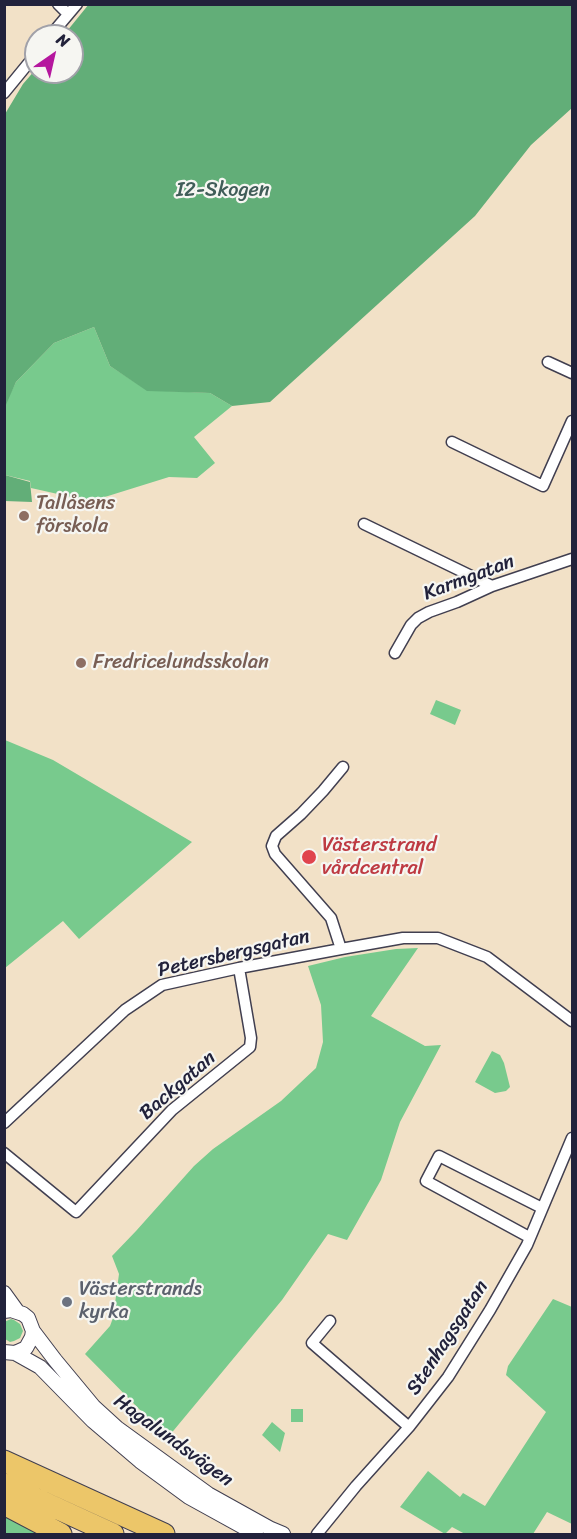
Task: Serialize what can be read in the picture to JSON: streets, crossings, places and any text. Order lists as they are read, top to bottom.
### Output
{
  "streets": {
    "street": [
      "Karmgatan",
      "Petersbergsgatan",
      "Backgatan",
      "Stenhagsgatan",
      "Hagalundsvägen"
    ]
  },
  "crossings": [
    ["Petersbergsgatan", "Backgatan"]
  ],
  "parks": ["I2-Skogen"],
  "places": [
    "Tallåsens förskola",
    "Fredricelundsskolan",
    "Västerstrand vårdcentral",
    "Västerstrands kyrka"
  ],
  "north": "top right"
}
